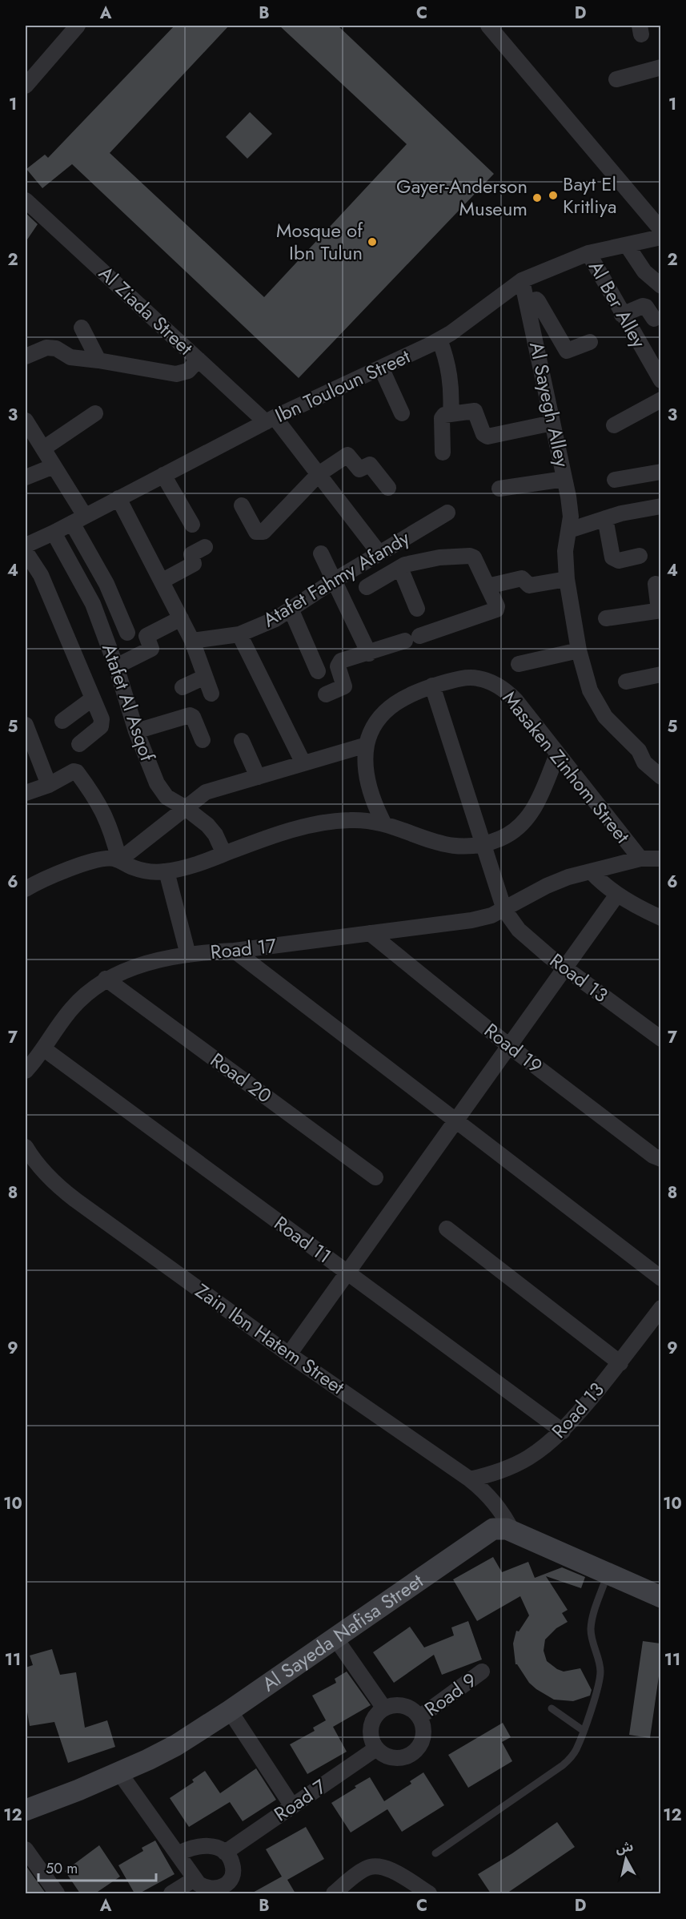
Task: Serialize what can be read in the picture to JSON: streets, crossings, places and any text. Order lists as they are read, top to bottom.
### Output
{
  "streets": {
    "street": [
      "Al Ber Alley",
      "Al Ziada Street",
      "Ibn Touloun Street",
      "Al Sayegh Alley",
      "Atafet Fahmy Afandy",
      "Atafet Al Asqof",
      "Masaken Zinhom Street",
      "Road 17",
      "Road 13",
      "Road 19",
      "Road 20",
      "Road 11",
      "Zain Ibn Hatem Street",
      "Al Sayeda Nafisa Street",
      "Road 9",
      "Road 7"
    ]
  },
  "crossings": [
    ["Al Ber Alley", "Ibn Touloun Street"],
    ["Al Ziada Street", "Ibn Touloun Street"],
    ["Al Ziada Street", "Atafet Fahmy Afandy"],
    ["Ibn Touloun Street", "Al Sayegh Alley"],
    ["Ibn Touloun Street", "Atafet Al Asqof"],
    ["Masaken Zinhom Street", "Road 17"],
    ["Masaken Zinhom Street", "Road 13"],
    ["Road 17", "Road 13"],
    ["Road 17", "Road 19"],
    ["Road 17", "Road 20"],
    ["Road 17", "Road 11"],
    ["Road 13", "Road 11"],
    ["Road 13", "Zain Ibn Hatem Street"],
    ["Zain Ibn Hatem Street", "Al Sayeda Nafisa Street"],
    ["Road 9", "Road 7"]
  ],
  "places": ["Bayt El Kritliya", "Gayer-Anderson Museum", "Mosque of Ibn Tulun"],
  "scale_bar": "50 m",
  "north": "top",
  "grid": {
    "columns": [
      "A",
      "B",
      "C",
      "D"
    ],
    "rows": [
      "1",
      "2",
      "3",
      "4",
      "5",
      "6",
      "7",
      "8",
      "9",
      "10",
      "11",
      "12"
    ]
  }
}
